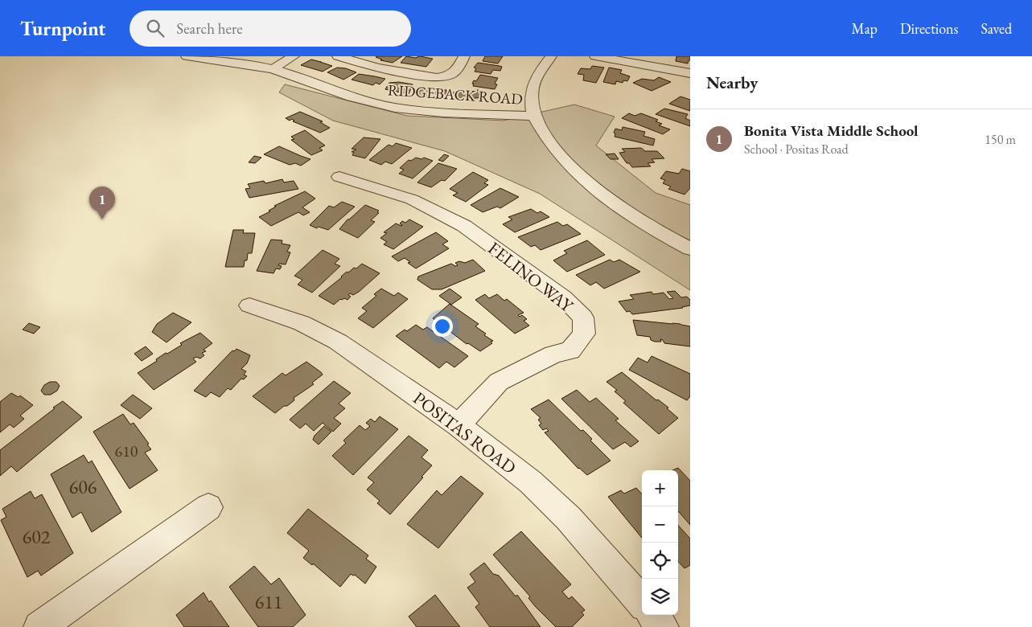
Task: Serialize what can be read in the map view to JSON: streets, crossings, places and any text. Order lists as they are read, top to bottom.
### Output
{
  "streets": {
    "street": ["RIDGEBACK ROAD", "FELINO WAY", "POSITAS ROAD"]
  },
  "crossings": [
    ["FELINO WAY", "POSITAS ROAD"]
  ],
  "house_numbers": [
    "610",
    "606",
    "602",
    "611"
  ],
  "page": {
    "header": "Turnpoint",
    "search": "Search here",
    "nav": ["Map", "Directions", "Saved"],
    "heading": "Nearby",
    "list": [
      {
        "mark": "1",
        "name": "Bonita Vista Middle School",
        "note": "School · Positas Road",
        "value": "150 m"
      }
    ],
    "pins": "1",
    "map_buttons": ["+", "−"]
  }
}
